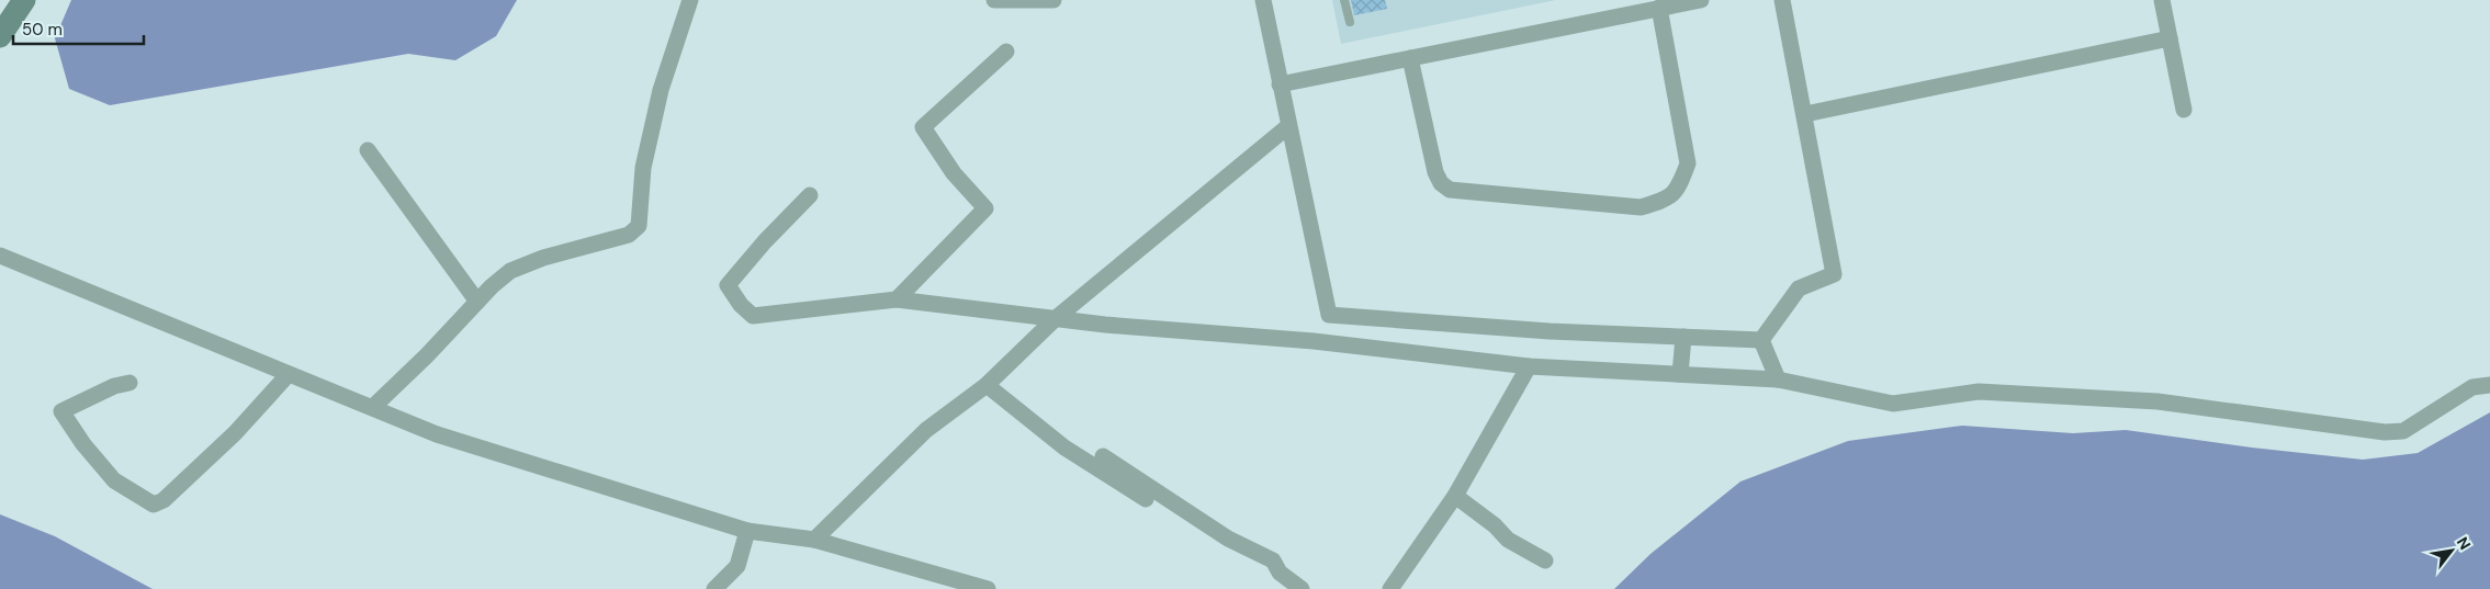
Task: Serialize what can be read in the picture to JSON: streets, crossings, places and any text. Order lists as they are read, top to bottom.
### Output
{
  "scale_bar": "50 m",
  "north": "top right"
}
